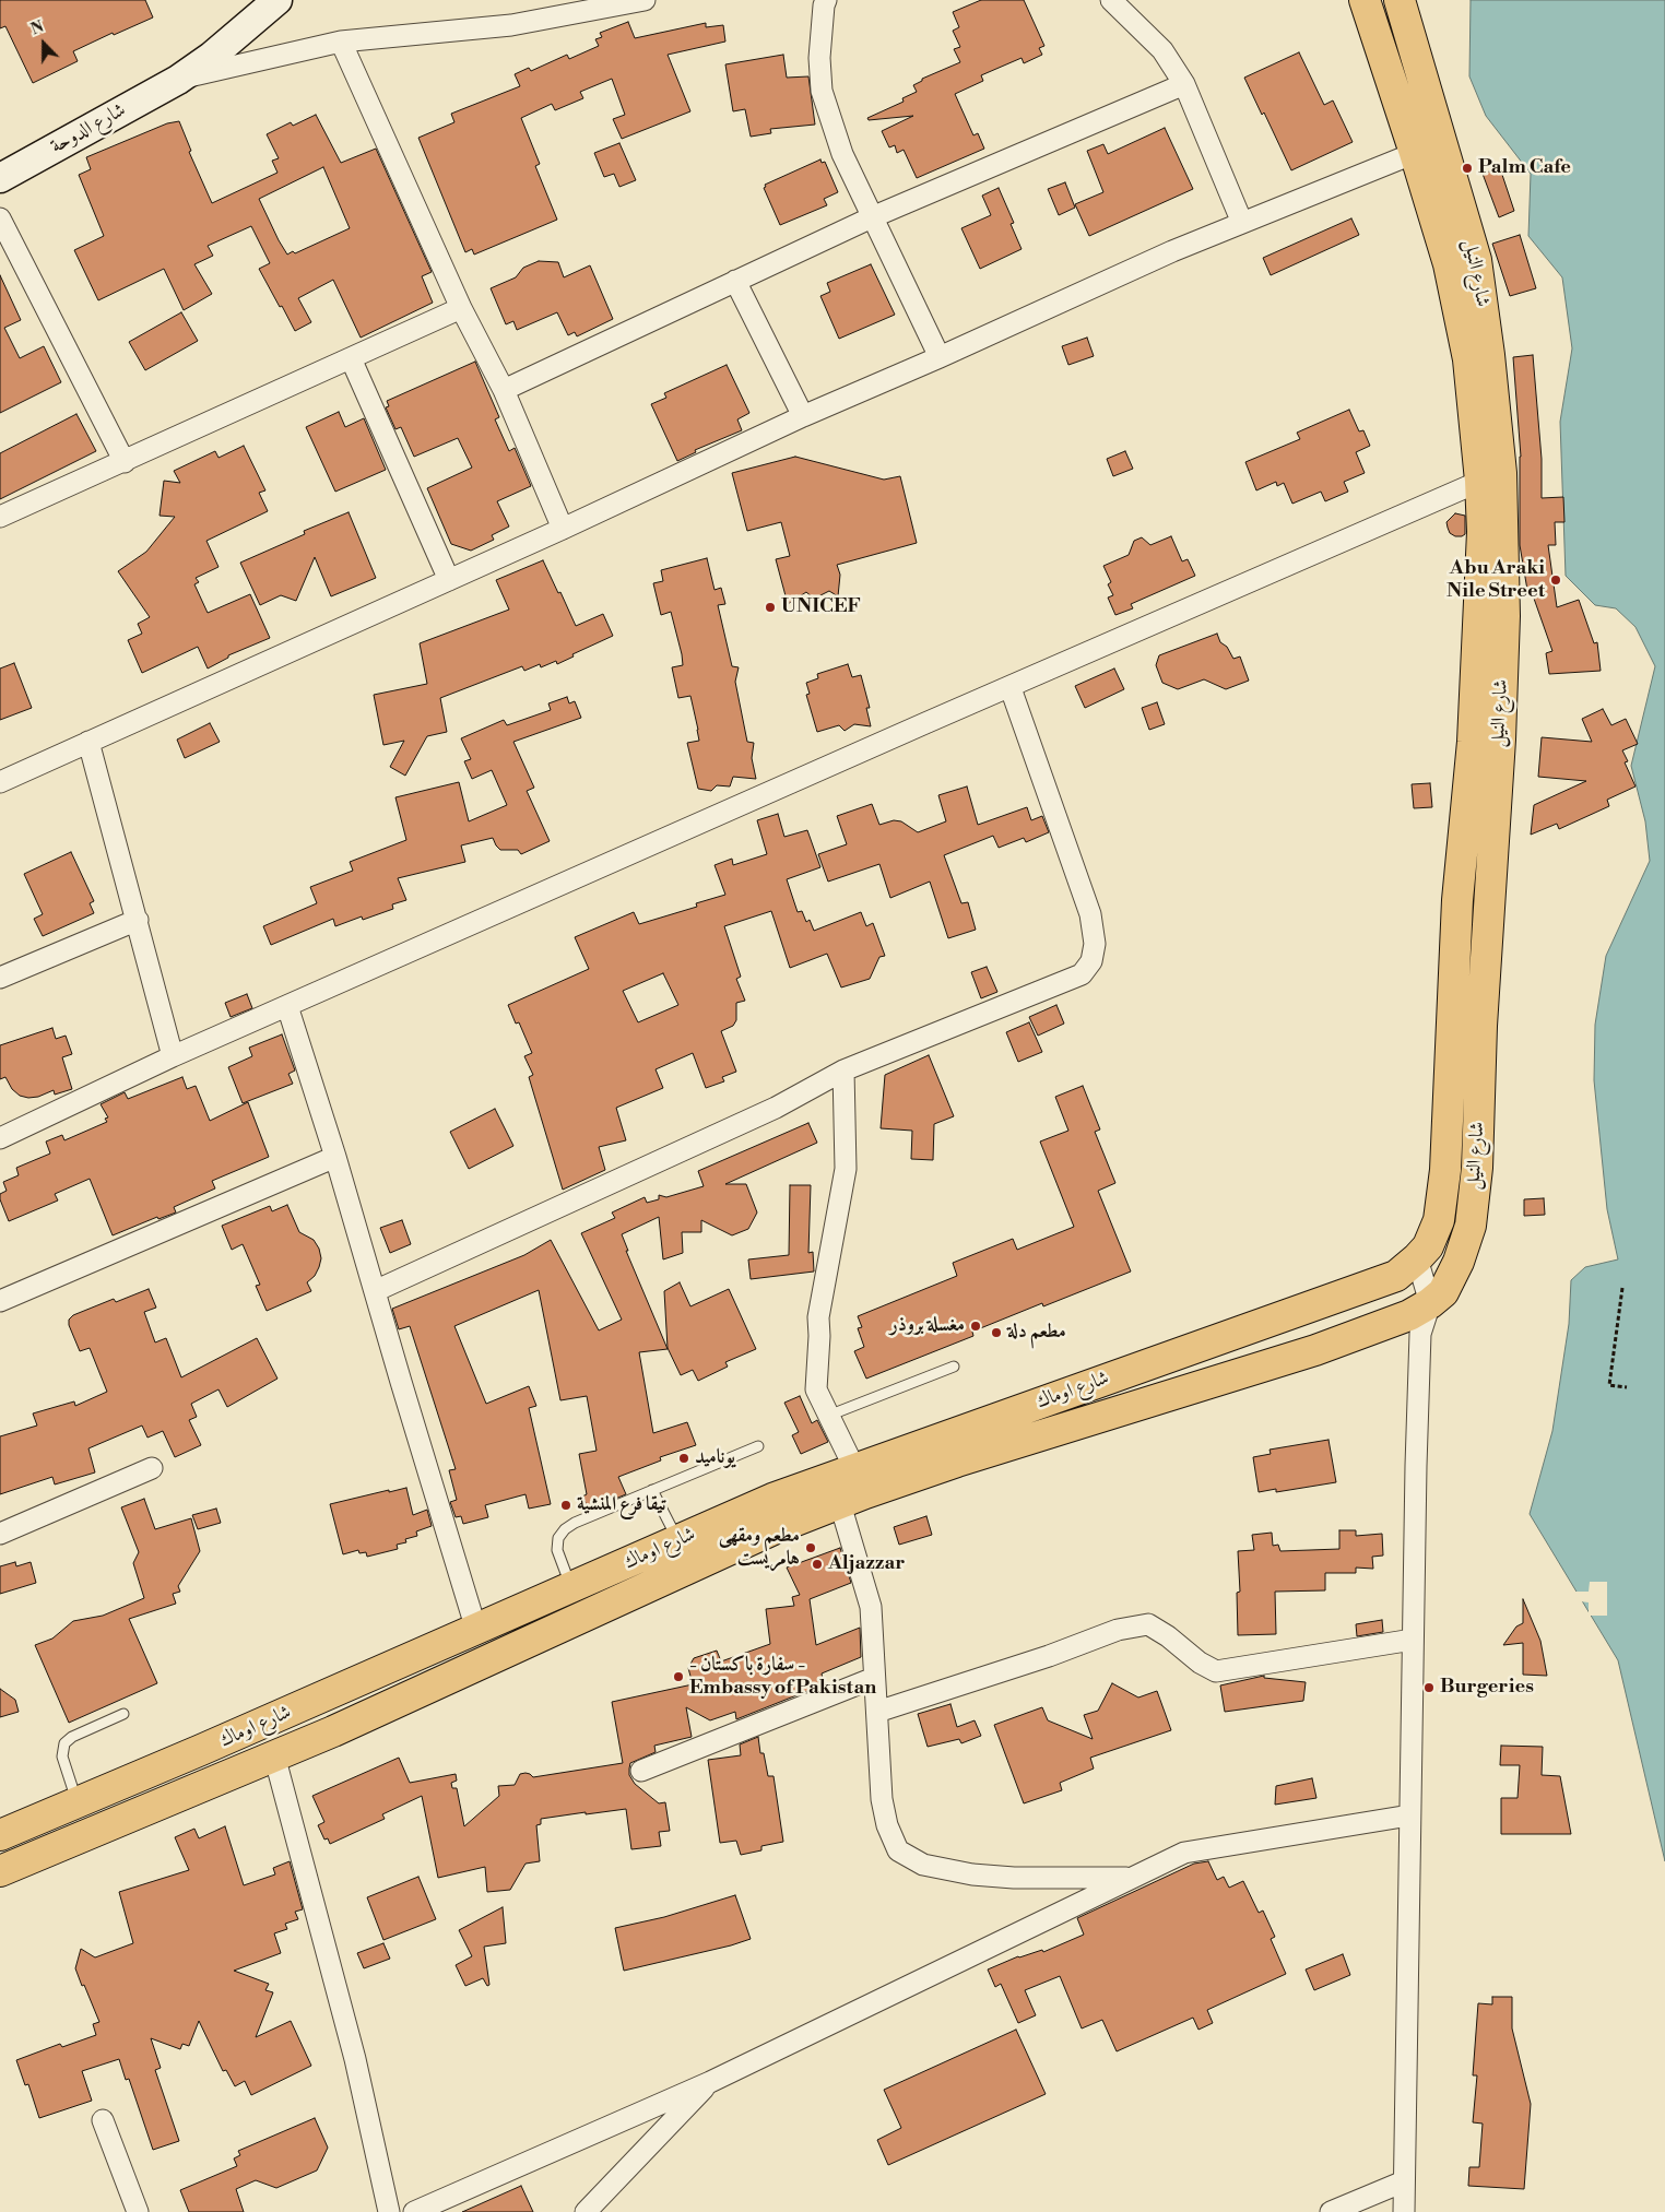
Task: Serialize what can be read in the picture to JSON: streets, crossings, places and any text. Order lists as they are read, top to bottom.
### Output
{
  "streets": {
    "main road": ["شارع النيل", "شارع اوماك"],
    "street": ["شارع الدوحة"]
  },
  "crossings": [
    ["شارع النيل", "شارع اوماك"]
  ],
  "places": [
    "Palm Cafe",
    "Abu Araki Nile Street",
    "UNICEF",
    "مغسلة بروذر",
    "مطعم دلة",
    "يوناميد",
    "تيقا فرع المنشية",
    "مطعم ومقهى هامريست",
    "Aljazzar",
    "- سفارة باكستان - Embassy of Pakistan",
    "Burgeries"
  ],
  "north": "top"
}
